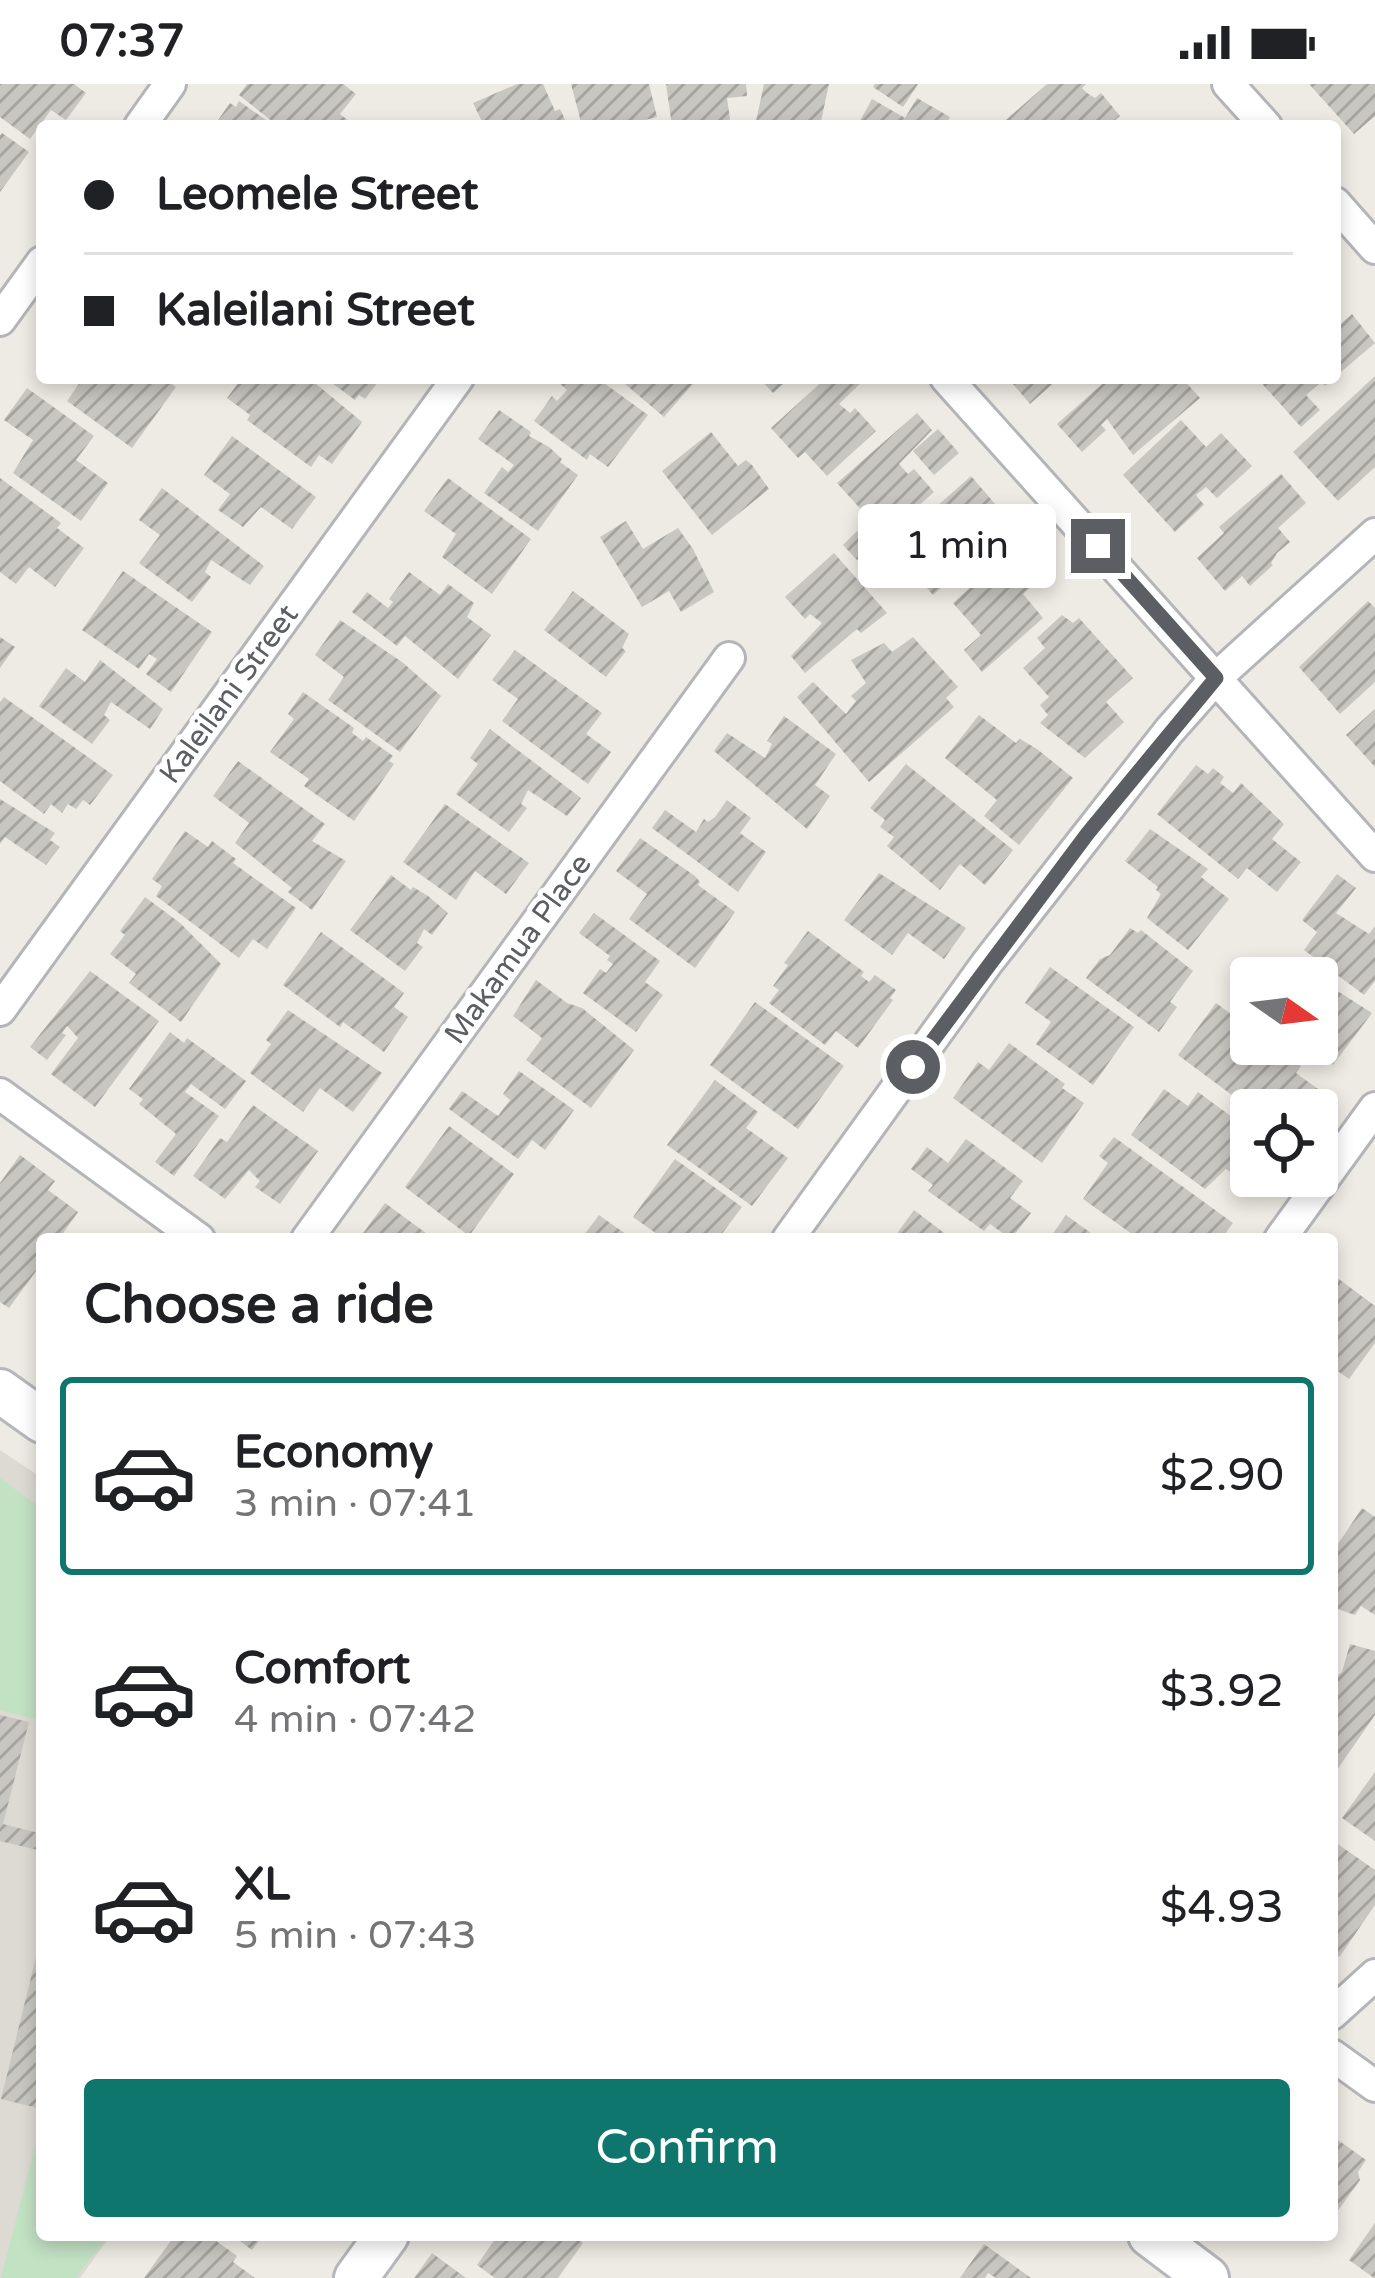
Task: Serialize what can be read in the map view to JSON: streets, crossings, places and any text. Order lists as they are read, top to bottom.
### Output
{
  "streets": {
    "street": ["Kaleilani Street", "Makamua Place"]
  },
  "north": "right",
  "page": {
    "status": "07:37",
    "banner": ["Leomele Street", "Kaleilani Street"],
    "bubble": "1 min",
    "heading": "Choose a ride",
    "list": [
      {
        "name": "Economy",
        "note": "3 min · 07:41",
        "value": "$2.90"
      },
      {
        "name": "Comfort",
        "note": "4 min · 07:42",
        "value": "$3.92"
      },
      {
        "name": "XL",
        "note": "5 min · 07:43",
        "value": "$4.93"
      }
    ],
    "buttons": "Confirm"
  }
}
